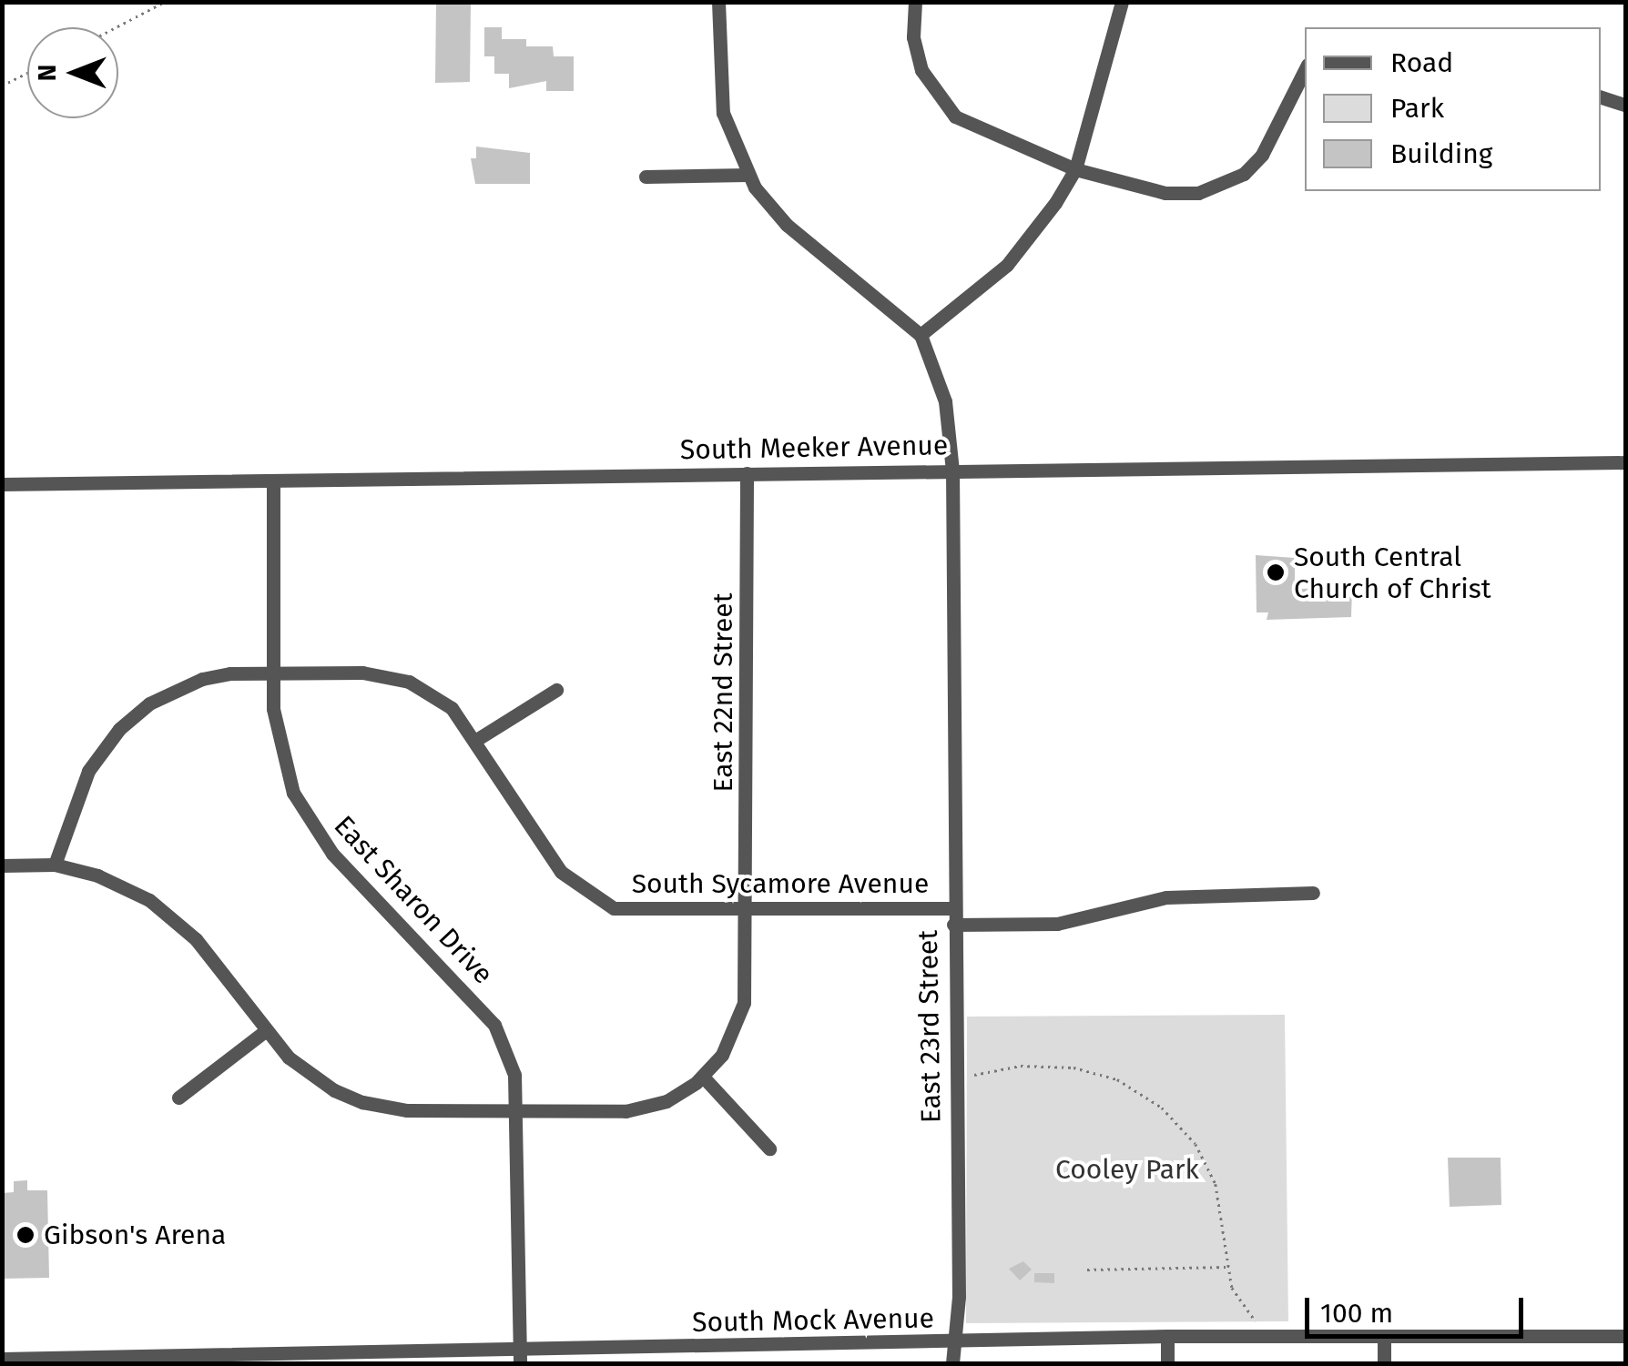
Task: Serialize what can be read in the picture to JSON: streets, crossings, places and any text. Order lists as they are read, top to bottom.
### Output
{
  "streets": {
    "street": [
      "South Meeker Avenue",
      "East 22nd Street",
      "South Sycamore Avenue",
      "East Sharon Drive",
      "East 23rd Street",
      "South Mock Avenue"
    ]
  },
  "crossings": [
    ["South Meeker Avenue", "East 22nd Street"],
    ["South Meeker Avenue", "East Sharon Drive"],
    ["South Meeker Avenue", "East 23rd Street"],
    ["East 22nd Street", "South Sycamore Avenue"],
    ["East 22nd Street", "East Sharon Drive"],
    ["South Sycamore Avenue", "East Sharon Drive"],
    ["South Sycamore Avenue", "East 23rd Street"],
    ["East Sharon Drive", "South Mock Avenue"],
    ["East 23rd Street", "South Mock Avenue"]
  ],
  "parks": ["Cooley Park"],
  "places": ["South Central Church of Christ", "Gibson's Arena"],
  "legend": ["Road", "Park", "Building"],
  "scale_bar": "100 m",
  "north": "left"
}
